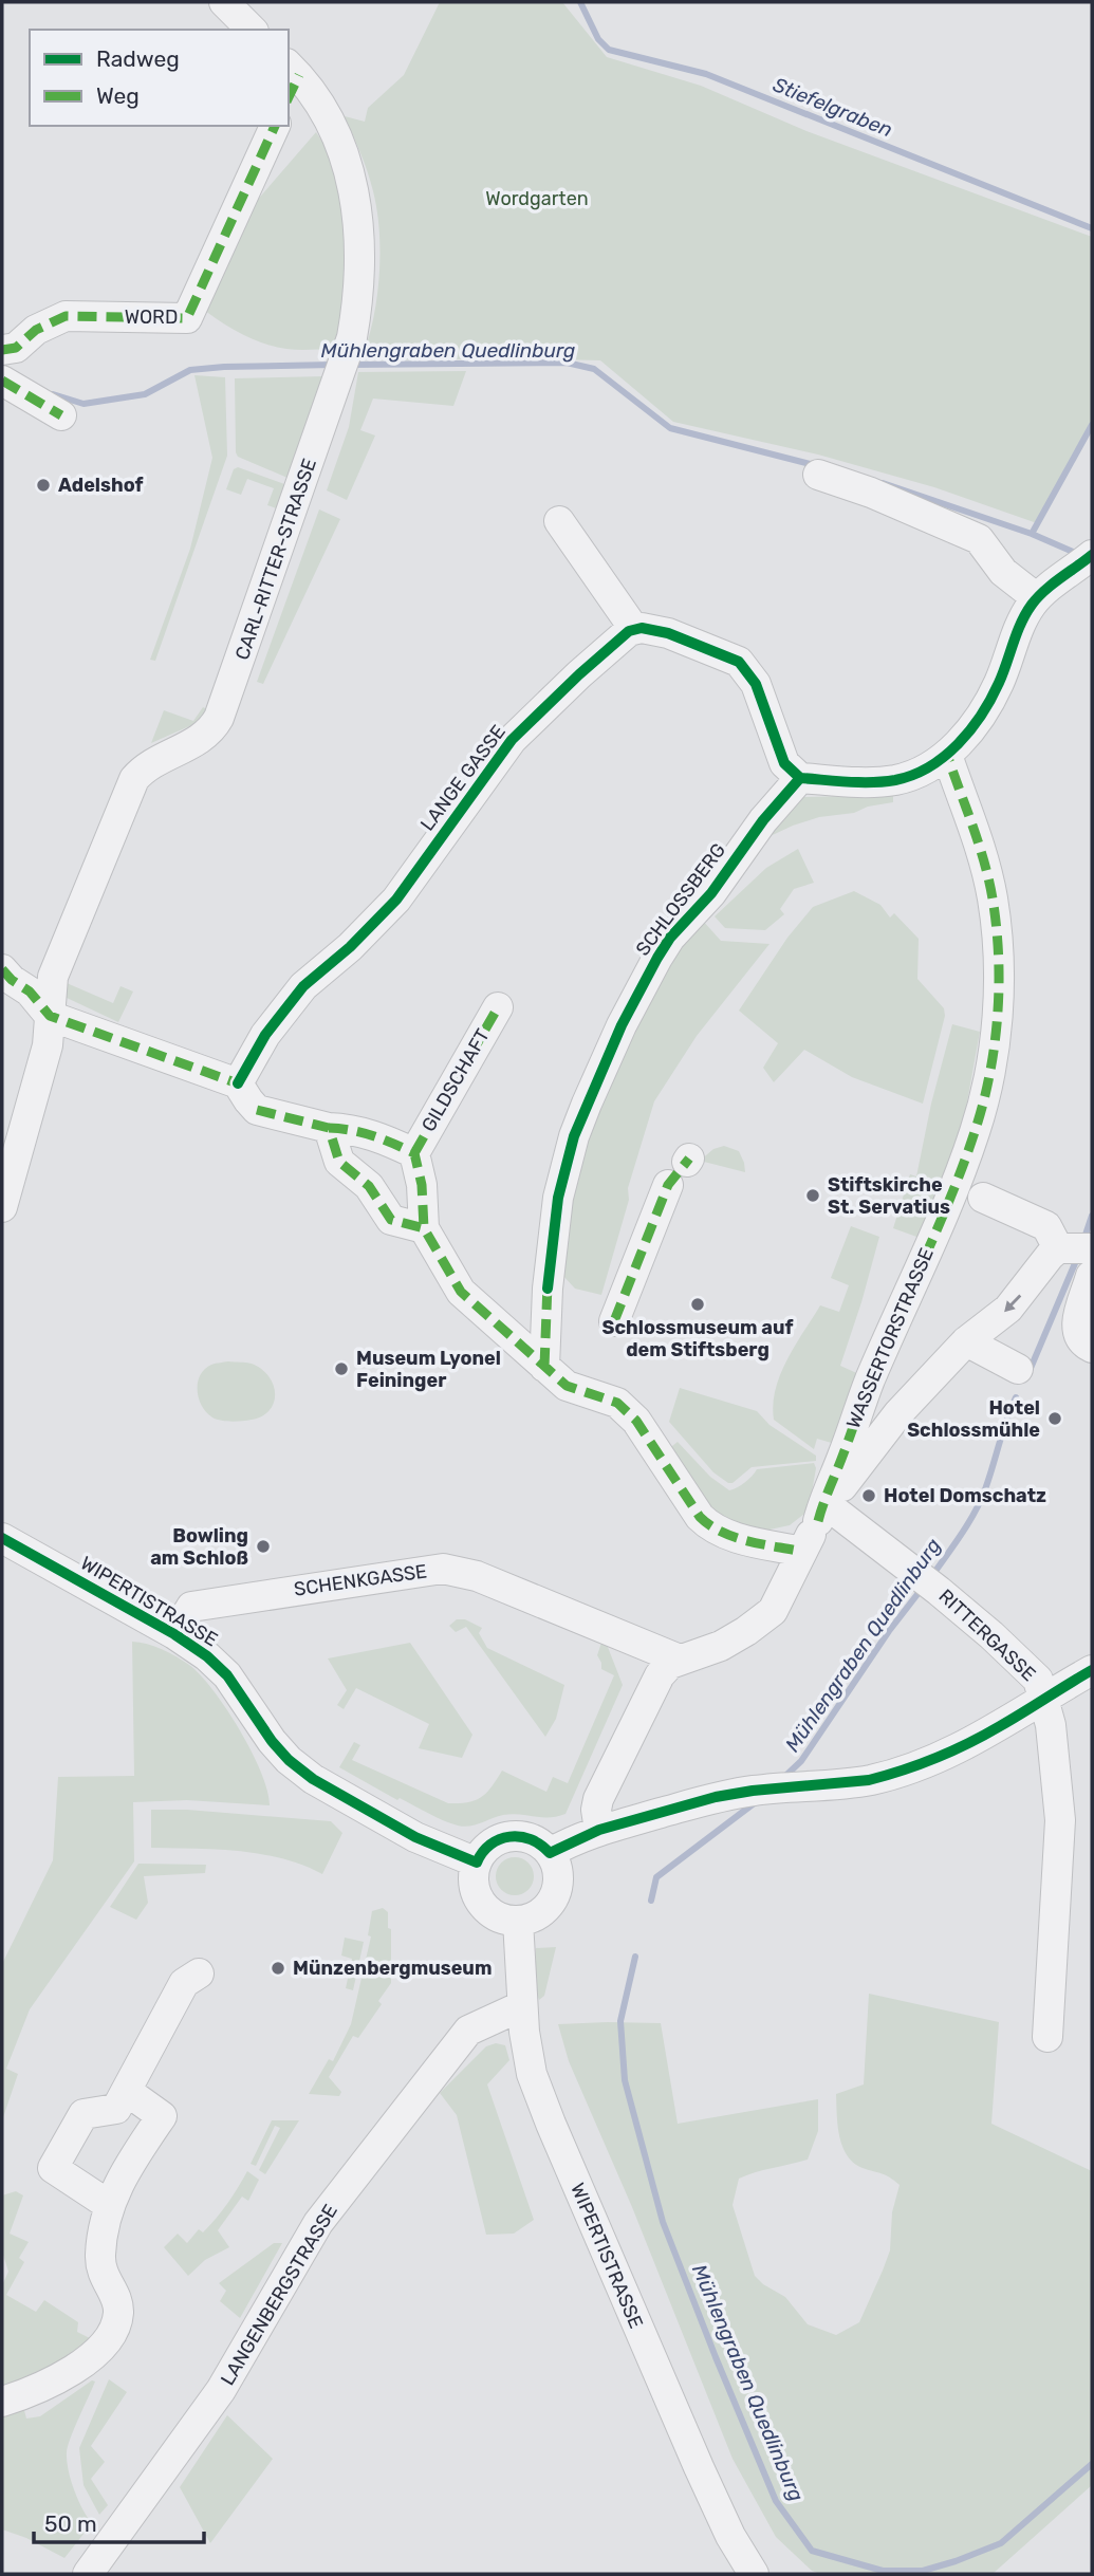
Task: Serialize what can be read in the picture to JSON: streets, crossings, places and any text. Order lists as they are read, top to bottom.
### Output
{
  "streets": {
    "street": [
      "WORD",
      "CARL-RITTER-STRASSE",
      "LANGE GASSE",
      "SCHLOSSBERG",
      "GILDSCHAFT",
      "WASSERTORSTRASSE",
      "SCHENKGASSE",
      "WIPERTISTRASSE",
      "RITTERGASSE",
      "LANGENBERGSTRASSE"
    ]
  },
  "crossings": [
    ["LANGE GASSE", "GILDSCHAFT"],
    ["WASSERTORSTRASSE", "RITTERGASSE"],
    ["SCHENKGASSE", "WIPERTISTRASSE"],
    ["WIPERTISTRASSE", "LANGENBERGSTRASSE"]
  ],
  "water": ["Stiefelgraben", "Mühlengraben Quedlinburg"],
  "parks": ["Wordgarten"],
  "places": [
    "Adelshof",
    "Stiftskirche St. Servatius",
    "Schlossmuseum auf dem Stiftsberg",
    "Museum Lyonel Feininger",
    "Hotel Schlossmühle",
    "Hotel Domschatz",
    "Bowling am Schloß",
    "Münzenbergmuseum"
  ],
  "legend": ["Radweg", "Weg"],
  "scale_bar": "50 m"
}
